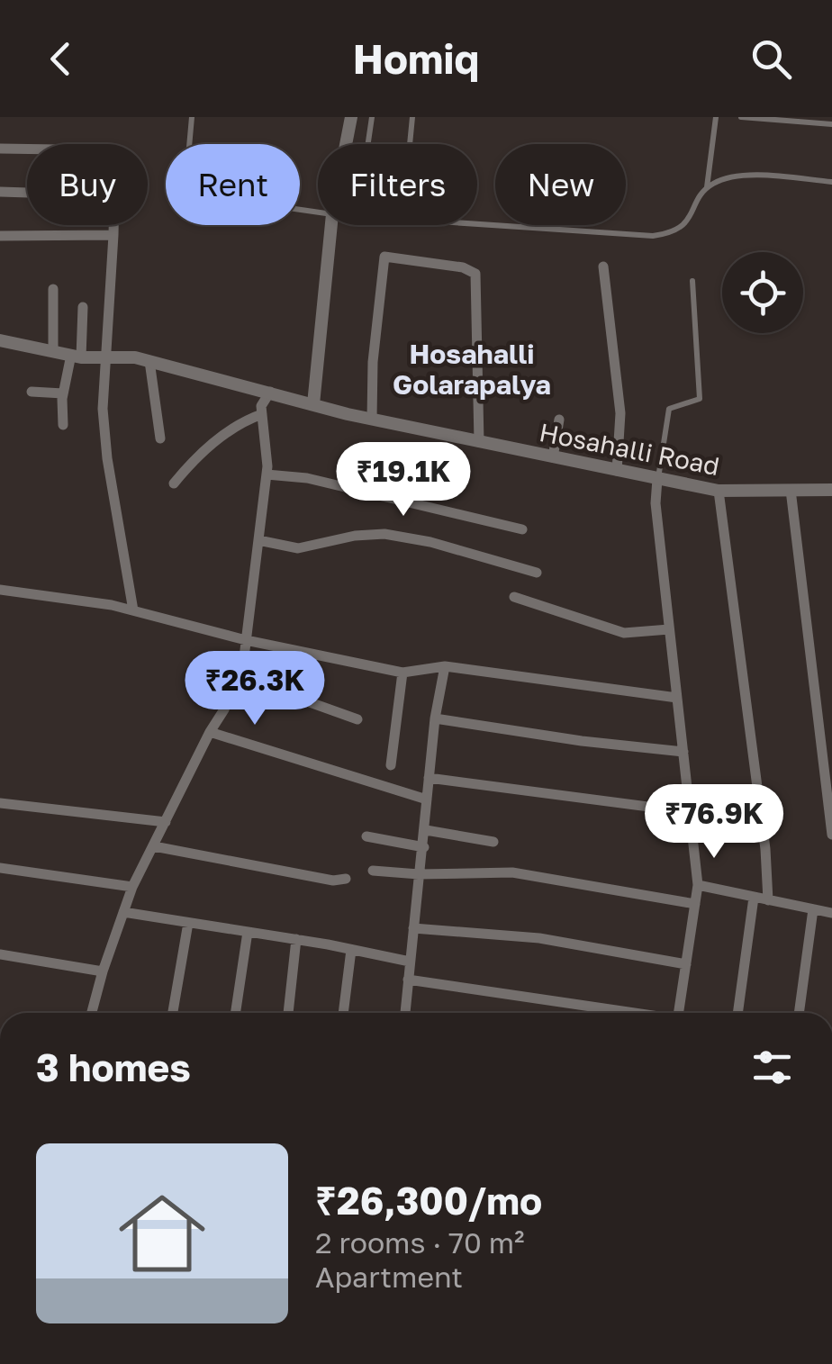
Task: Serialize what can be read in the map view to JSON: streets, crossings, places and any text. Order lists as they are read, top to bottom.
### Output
{
  "streets": {
    "street": ["Hosahalli Road"]
  },
  "districts": ["Hosahalli Golarapalya"],
  "page": {
    "header": "Homiq",
    "chip": [
      "Buy",
      "Rent",
      "Filters",
      "New"
    ],
    "price": ["₹19.1K", "₹26.3K", "₹76.9K"],
    "heading": "3 homes",
    "list": [
      {
        "name": "₹26,300/mo",
        "note": "2 rooms · 70 m² · Apartment"
      }
    ]
  }
}
